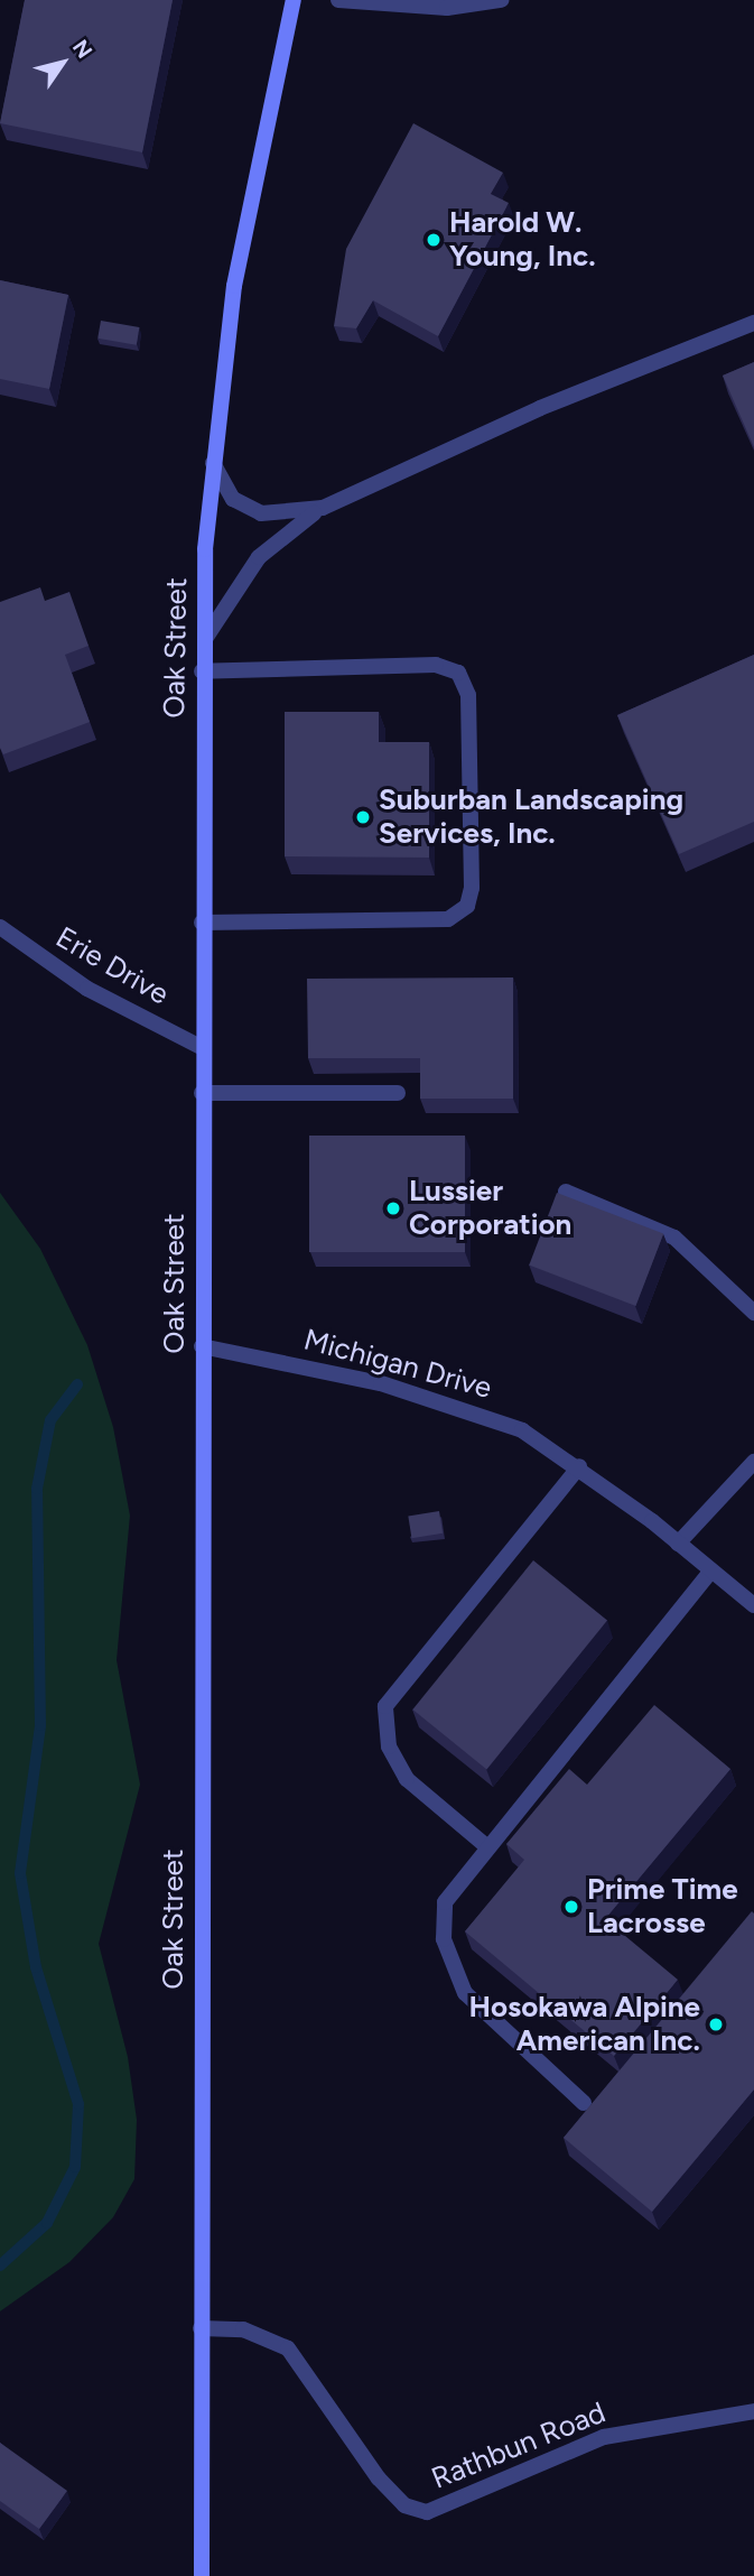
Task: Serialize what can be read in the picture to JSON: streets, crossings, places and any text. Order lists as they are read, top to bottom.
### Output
{
  "streets": {
    "main road": ["Oak Street"],
    "street": ["Erie Drive", "Michigan Drive", "Rathbun Road"]
  },
  "crossings": [
    ["Oak Street", "Erie Drive"],
    ["Oak Street", "Michigan Drive"],
    ["Oak Street", "Rathbun Road"]
  ],
  "places": [
    "Harold W. Young, Inc.",
    "Suburban Landscaping Services, Inc.",
    "Lussier Corporation",
    "Prime Time Lacrosse",
    "Hosokawa Alpine American Inc."
  ],
  "north": "top right"
}
